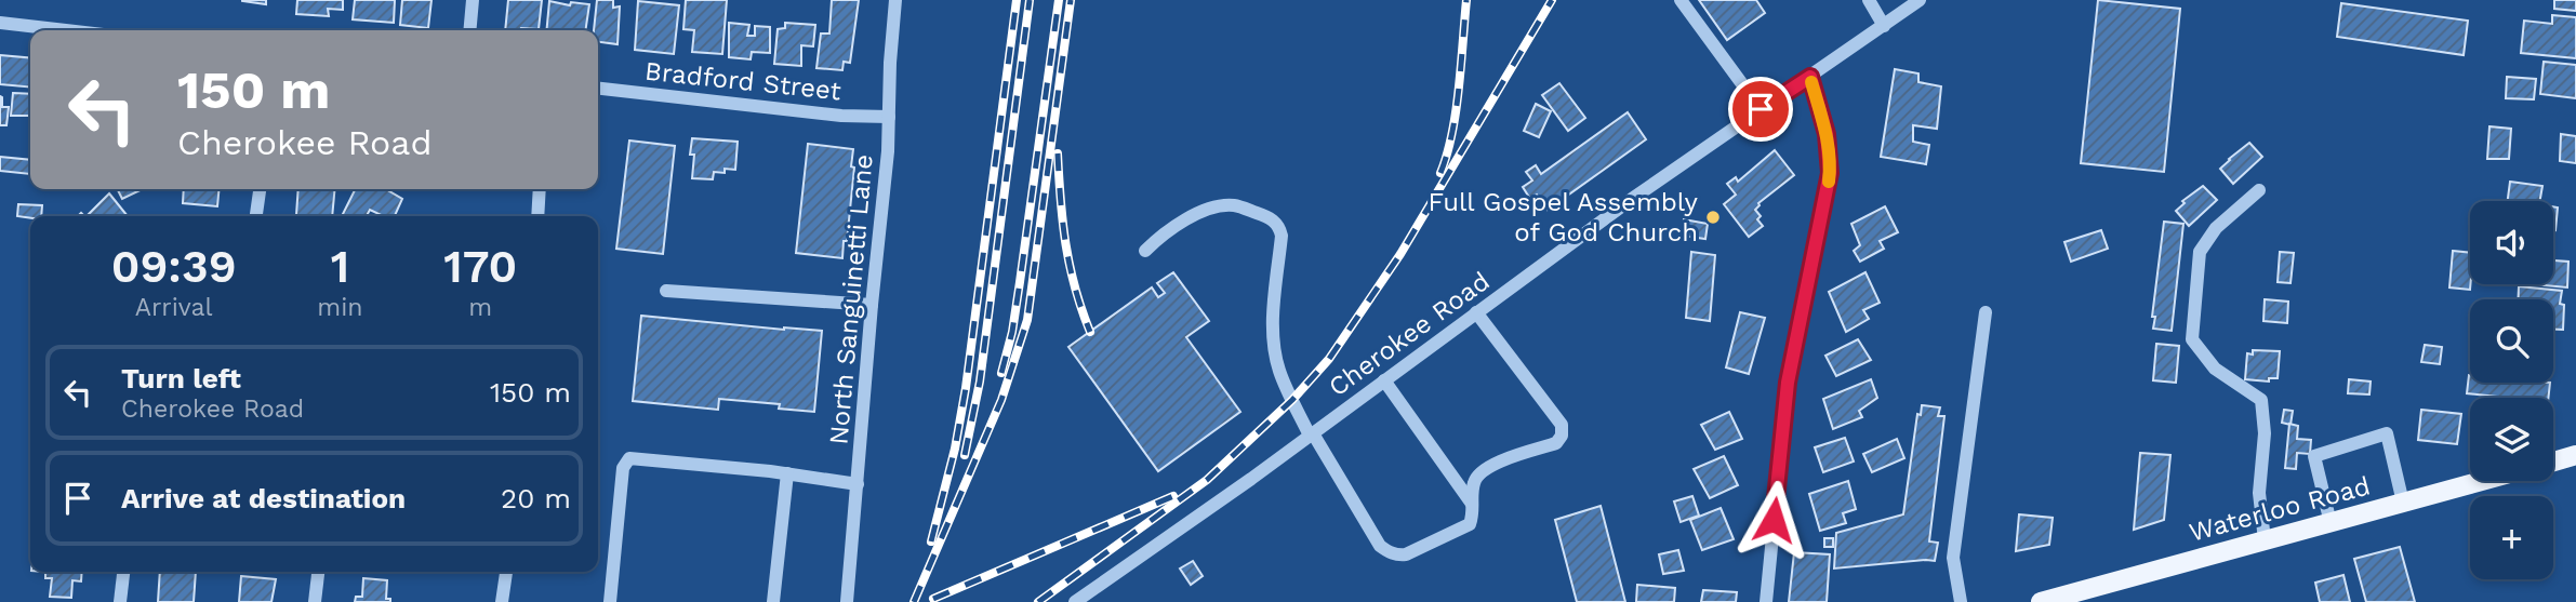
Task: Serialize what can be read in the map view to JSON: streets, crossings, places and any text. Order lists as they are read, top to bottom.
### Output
{
  "streets": {
    "main road": ["Waterloo Road"],
    "street": ["Bradford Street", "North Sanguinetti Lane", "Cherokee Road"]
  },
  "crossings": [
    ["Bradford Street", "North Sanguinetti Lane"]
  ],
  "places": ["Full Gospel Assembly of God Church"],
  "page": {
    "turn": ["150 m", "Cherokee Road"],
    "map_buttons": "+",
    "eta": [
      "09:39",
      "Arrival",
      "1",
      "min",
      "170",
      "m"
    ],
    "list": [
      {
        "name": "Turn left",
        "note": "Cherokee Road",
        "value": "150 m"
      },
      {
        "name": "Arrive at destination",
        "value": "20 m"
      }
    ]
  }
}
